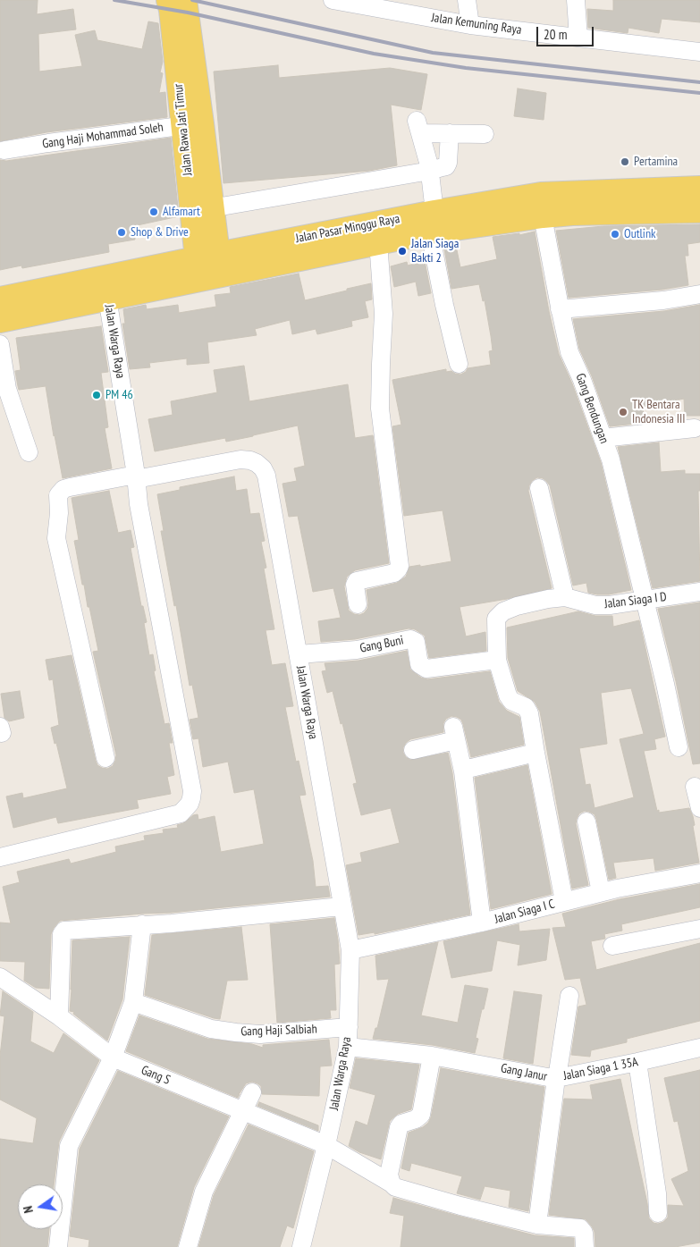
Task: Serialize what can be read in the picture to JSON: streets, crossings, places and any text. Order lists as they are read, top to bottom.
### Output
{
  "streets": {
    "main road": ["Jalan Rawa Jati Timur", "Jalan Pasar Minggu Raya"],
    "street": [
      "Jalan Kemuning Raya",
      "Gang Haji Mohammad Soleh",
      "Jalan Warga Raya",
      "Gang Bendungan",
      "Jalan Siaga I D",
      "Gang Buni",
      "Jalan Siaga I C",
      "Gang Haji Salbiah",
      "Jalan Siaga 1 35A",
      "Gang Janur",
      "Gang S"
    ]
  },
  "crossings": [
    ["Jalan Rawa Jati Timur", "Gang Haji Mohammad Soleh"],
    ["Jalan Rawa Jati Timur", "Jalan Pasar Minggu Raya"],
    ["Jalan Pasar Minggu Raya", "Jalan Warga Raya"],
    ["Jalan Pasar Minggu Raya", "Gang Bendungan"],
    ["Jalan Warga Raya", "Gang Buni"],
    ["Jalan Warga Raya", "Jalan Siaga I C"],
    ["Jalan Warga Raya", "Gang Haji Salbiah"],
    ["Jalan Warga Raya", "Gang Janur"],
    ["Jalan Warga Raya", "Gang S"],
    ["Gang Bendungan", "Jalan Siaga I D"],
    ["Jalan Siaga I D", "Gang Buni"],
    ["Gang Janur", "Gang S"]
  ],
  "places": [
    "Pertamina",
    "Alfamart",
    "Shop & Drive",
    "Outlink",
    "Jalan Siaga Bakti 2",
    "PM 46",
    "TK Bentara Indonesia III"
  ],
  "scale_bar": "20 m",
  "north": "left"
}
